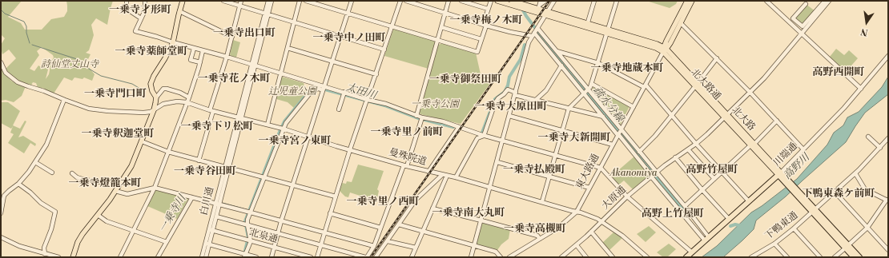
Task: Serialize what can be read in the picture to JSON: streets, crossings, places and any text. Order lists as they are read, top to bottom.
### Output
{
  "streets": {
    "highway": ["北大路通", "川端通"],
    "main road": ["東大路通"],
    "street": [
      "曼殊院道",
      "大原通",
      "白川通",
      "下鴨東通",
      "北泉通"
    ]
  },
  "crossings": [
    ["北大路通", "川端通"],
    ["北大路通", "東大路通"],
    ["北大路通", "大原通"],
    ["北大路通", "下鴨東通"],
    ["曼殊院道", "東大路通"],
    ["曼殊院道", "大原通"],
    ["曼殊院道", "白川通"],
    ["白川通", "北泉通"]
  ],
  "districts": [
    "一乗寺才形町",
    "一乗寺梅ノ木町",
    "一乗寺出口町",
    "一乗寺中ノ田町",
    "一乗寺薬師堂町",
    "一乗寺地蔵本町",
    "高野西開町",
    "一乗寺花ノ木町",
    "一乗寺御祭田町",
    "一乗寺門口町",
    "一乗寺大原田町",
    "一乗寺下リ松町",
    "一乗寺里ノ前町",
    "一乗寺釈迦堂町",
    "一乗寺大新開町",
    "一乗寺宮ノ東町",
    "一乗寺払殿町",
    "高野竹屋町",
    "一乗寺谷田町",
    "一乗寺燈籠本町",
    "下鴨東森ケ前町",
    "一乗寺里ノ西町",
    "一乗寺南大丸町",
    "高野上竹屋町",
    "一乗寺高槻町"
  ],
  "water": [
    "太田川",
    "疏水分線",
    "高野川",
    "一乗寺川"
  ],
  "parks": [
    "詩仙堂丈山寺",
    "辻児童公園",
    "一乗寺公園",
    "Akanomiya"
  ],
  "north": "bottom"
}
